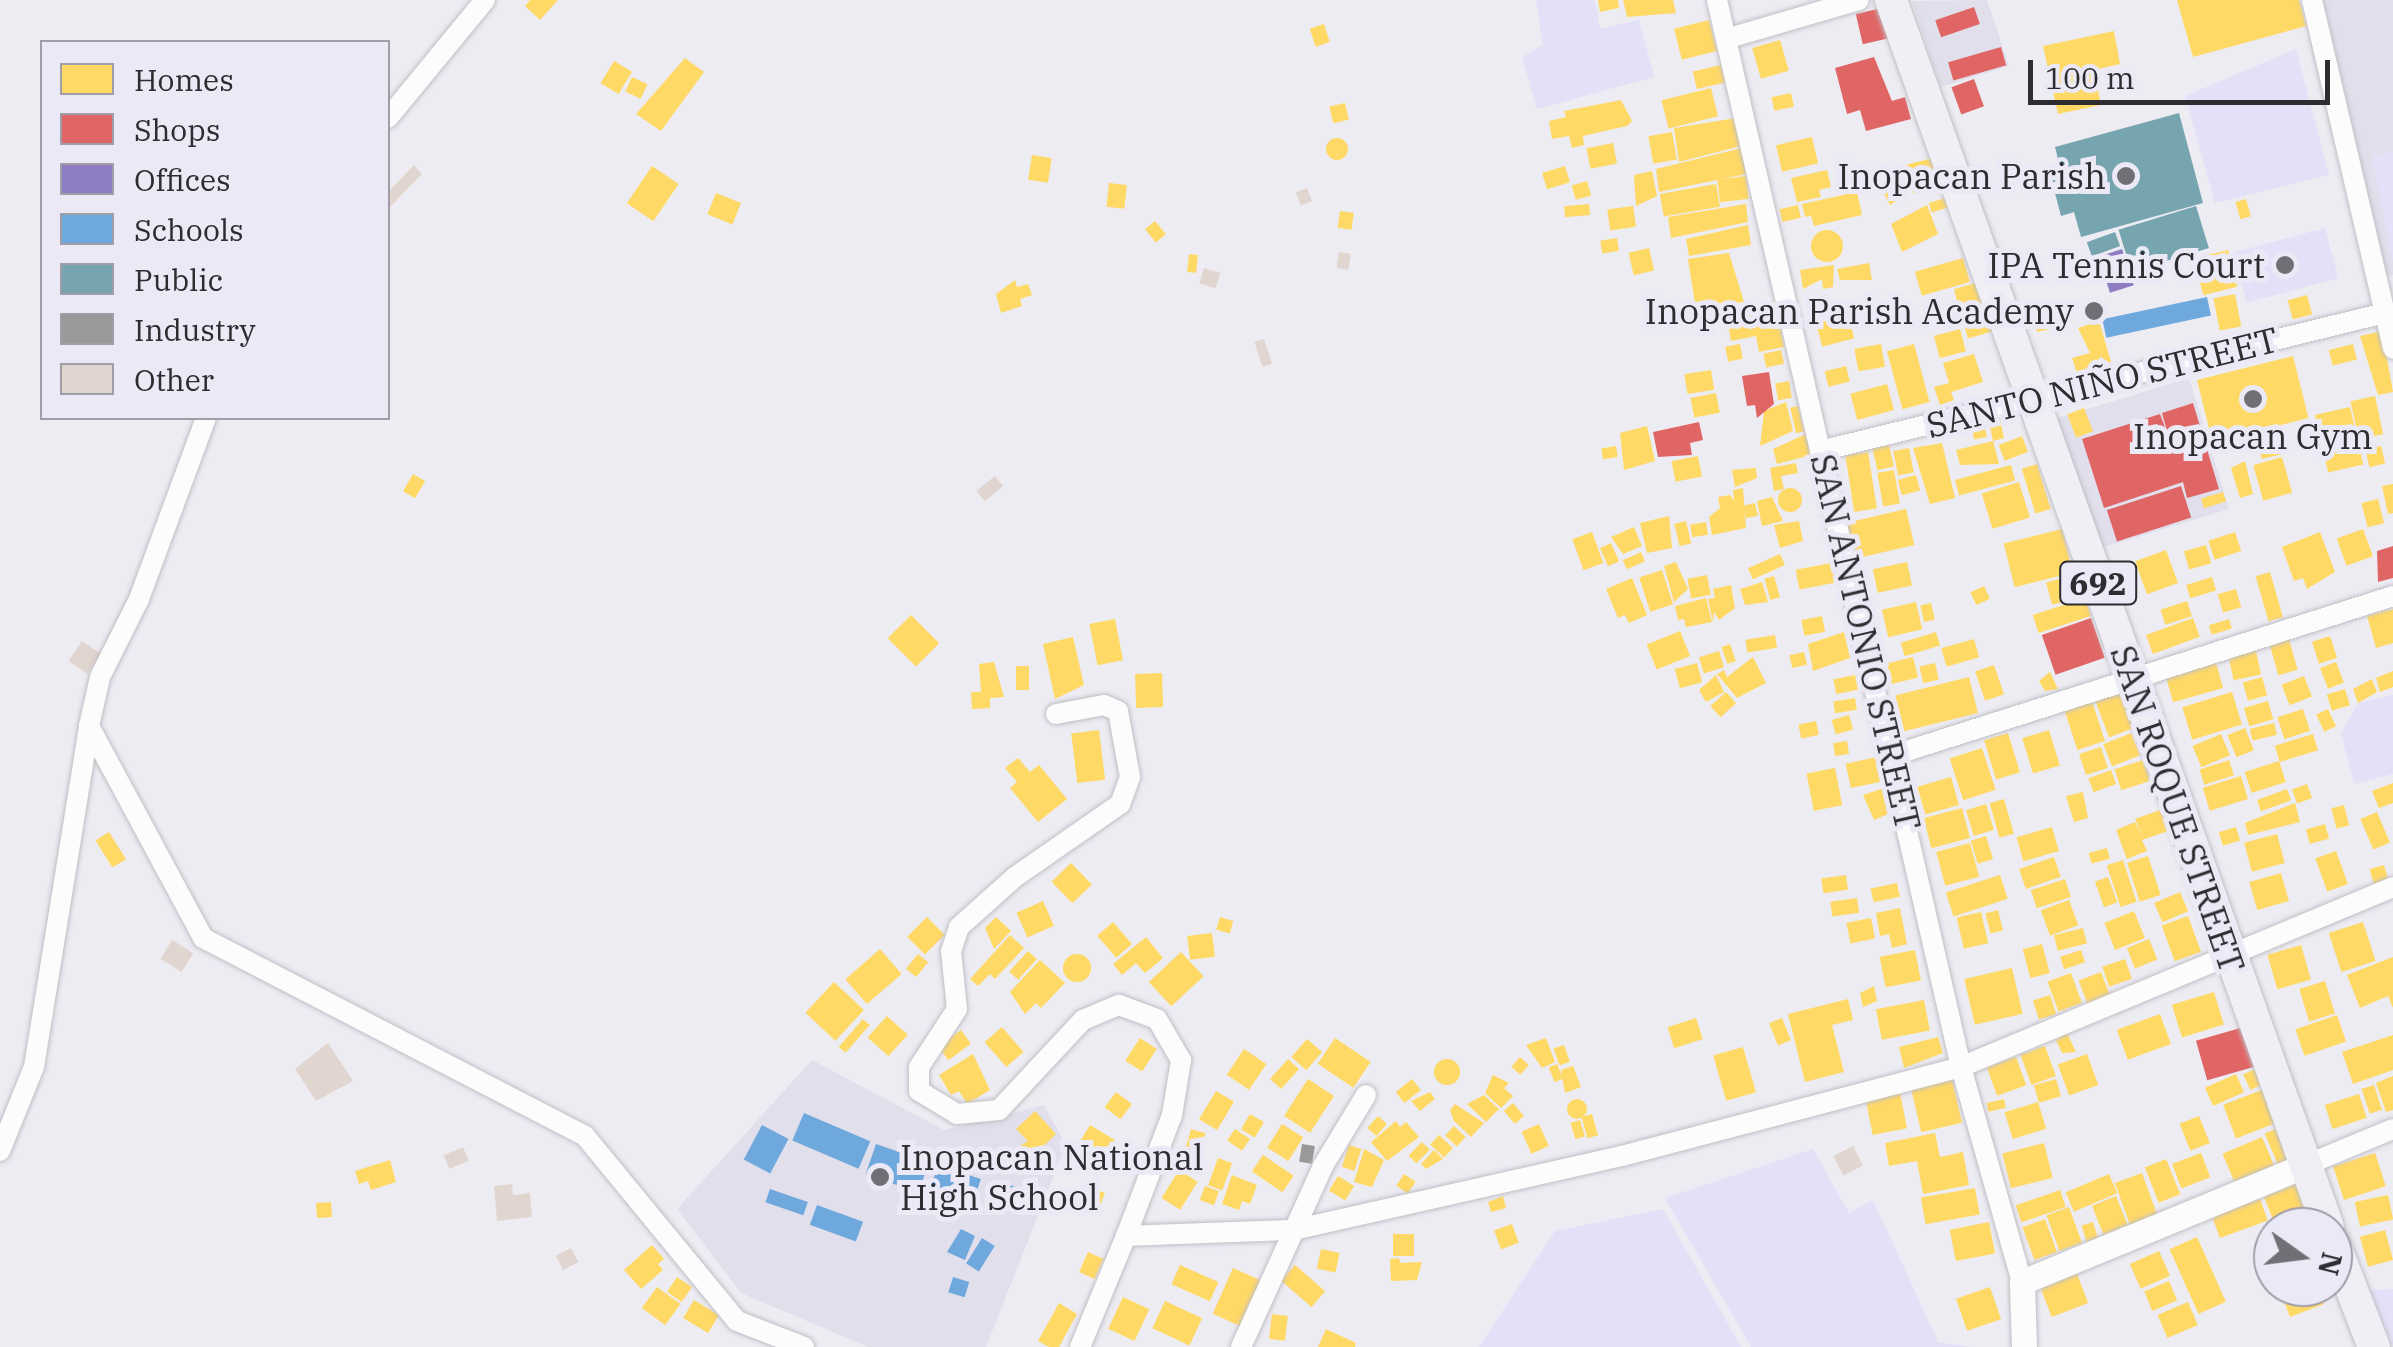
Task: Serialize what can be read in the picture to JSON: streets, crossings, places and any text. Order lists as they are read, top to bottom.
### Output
{
  "streets": {
    "main road": ["692", "SAN ROQUE STREET"],
    "street": ["SANTO NIÑO STREET", "SAN ANTONIO STREET"]
  },
  "crossings": [
    ["SANTO NIÑO STREET", "SAN ANTONIO STREET"],
    ["SANTO NIÑO STREET", "SAN ROQUE STREET"],
    ["692", "SAN ROQUE STREET"]
  ],
  "places": [
    "Inopacan Parish",
    "IPA Tennis Court",
    "Inopacan Parish Academy",
    "Inopacan Gym",
    "Inopacan National High School"
  ],
  "legend": [
    "Homes",
    "Shops",
    "Offices",
    "Schools",
    "Public",
    "Industry",
    "Other"
  ],
  "scale_bar": "100 m",
  "north": "right"
}
